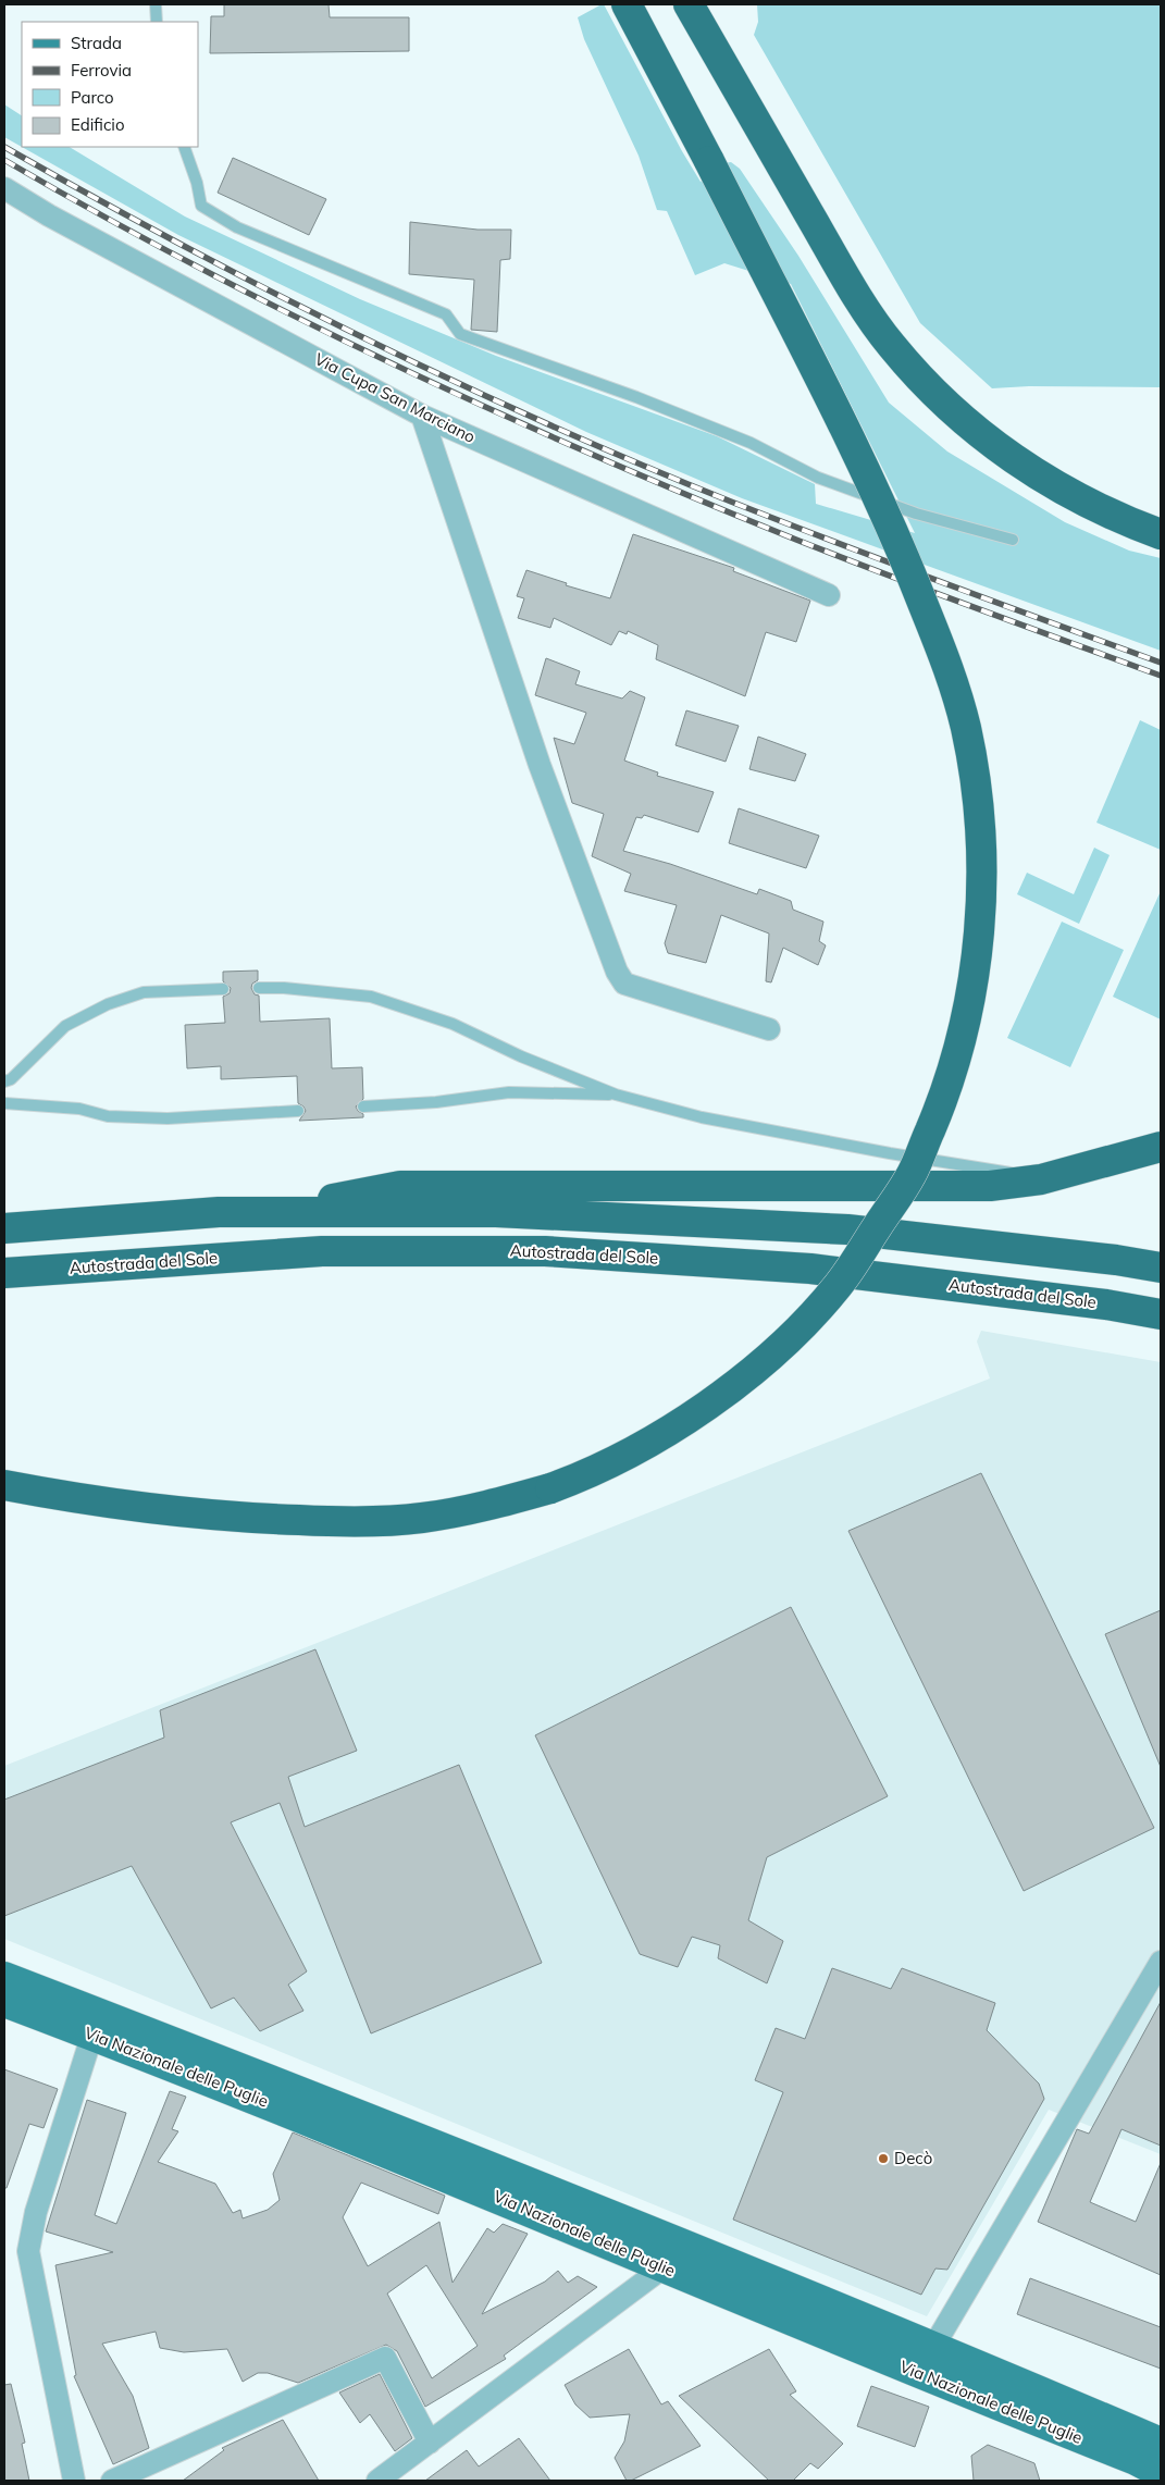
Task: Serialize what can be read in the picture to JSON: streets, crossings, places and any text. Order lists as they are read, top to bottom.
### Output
{
  "streets": {
    "highway": ["Autostrada del Sole"],
    "main road": ["Via Nazionale delle Puglie"],
    "street": ["Via Cupa San Marciano"]
  },
  "places": ["Decò"],
  "legend": [
    "Strada",
    "Ferrovia",
    "Parco",
    "Edificio"
  ]
}
